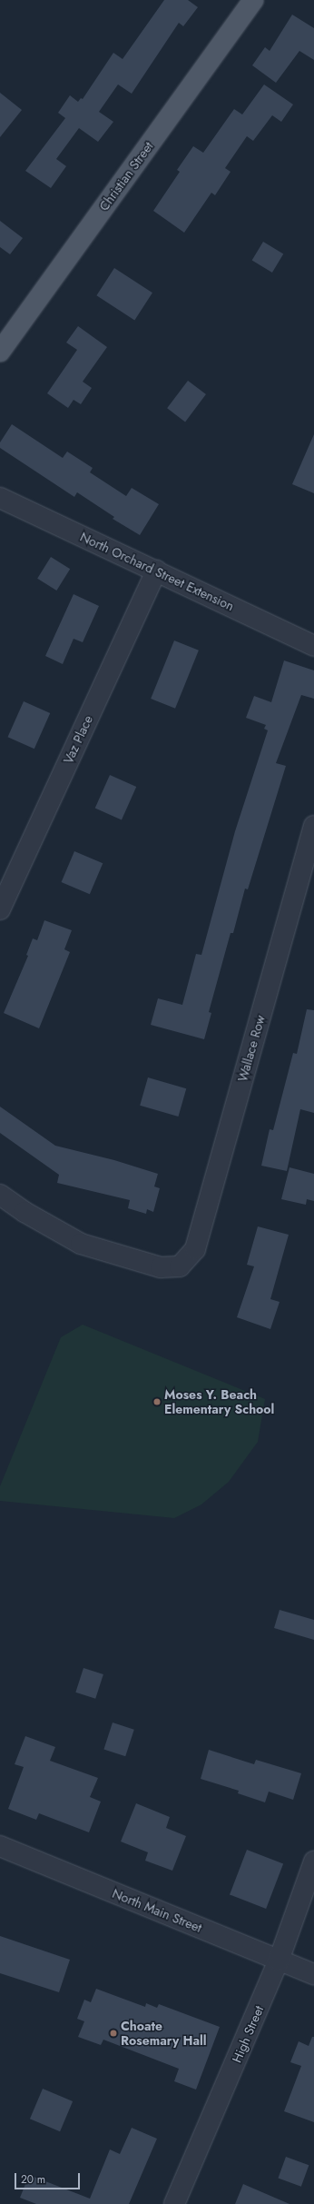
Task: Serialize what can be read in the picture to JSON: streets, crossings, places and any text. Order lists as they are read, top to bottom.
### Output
{
  "streets": {
    "main road": ["Christian Street"],
    "street": [
      "North Orchard Street Extension",
      "Vaz Place",
      "Wallace Row",
      "North Main Street",
      "High Street"
    ]
  },
  "crossings": [
    ["North Orchard Street Extension", "Vaz Place"],
    ["North Main Street", "High Street"]
  ],
  "places": ["Moses Y. Beach Elementary School", "Choate Rosemary Hall"],
  "scale_bar": "20 m"
}
